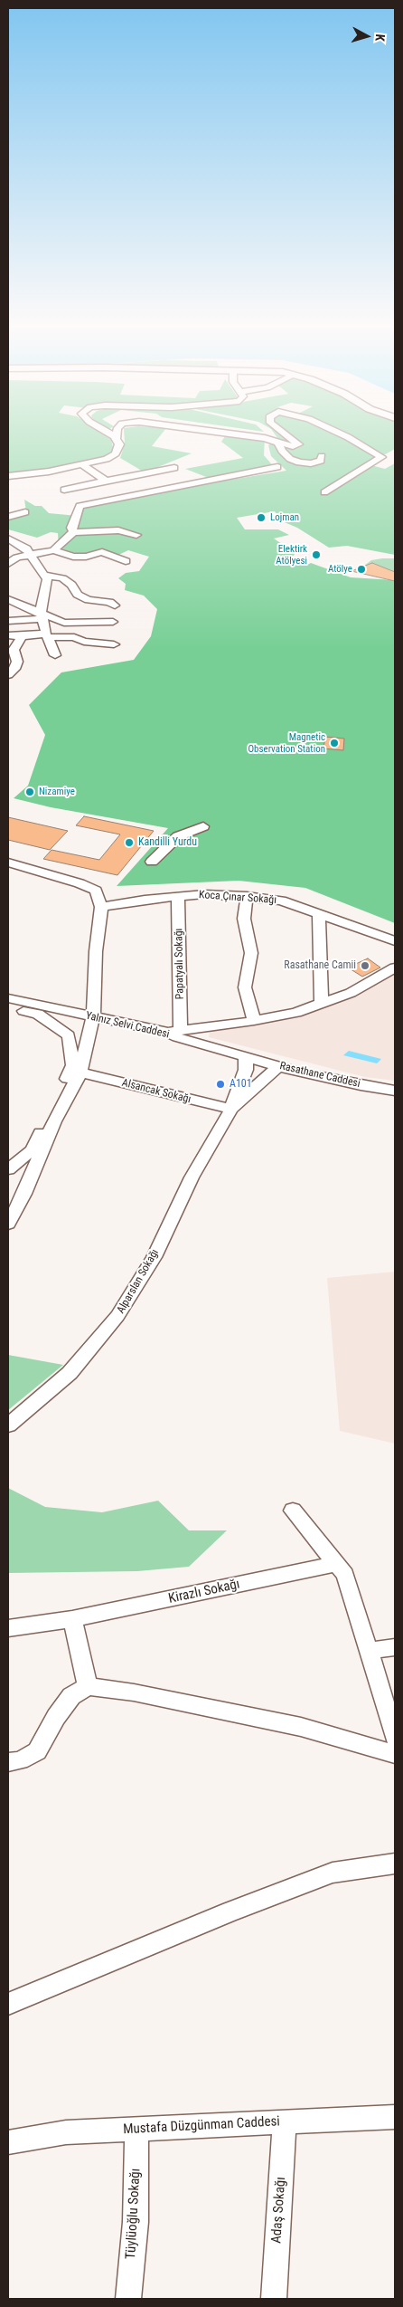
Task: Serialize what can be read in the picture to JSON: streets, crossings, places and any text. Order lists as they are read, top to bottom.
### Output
{
  "streets": {
    "street": [
      "Koca Çınar Sokağı",
      "Papatyalı Sokağı",
      "Yalnız Selvi Caddesi",
      "Rasathane Caddesi",
      "Alsancak Sokağı",
      "Alparslan Sokağı",
      "Kirazlı Sokağı",
      "Mustafa Düzgünman Caddesi",
      "Adaş Sokağı",
      "Tüylüoğlu Sokağı"
    ]
  },
  "crossings": [
    ["Koca Çınar Sokağı", "Papatyalı Sokağı"],
    ["Papatyalı Sokağı", "Yalnız Selvi Caddesi"],
    ["Yalnız Selvi Caddesi", "Rasathane Caddesi"],
    ["Yalnız Selvi Caddesi", "Alparslan Sokağı"],
    ["Rasathane Caddesi", "Alparslan Sokağı"],
    ["Alsancak Sokağı", "Alparslan Sokağı"],
    ["Mustafa Düzgünman Caddesi", "Adaş Sokağı"],
    ["Mustafa Düzgünman Caddesi", "Tüylüoğlu Sokağı"]
  ],
  "places": [
    "Lojman",
    "Elektirk Atölyesi",
    "Atölye",
    "Magnetic Observation Station",
    "Nizamiye",
    "Kandilli Yurdu",
    "Rasathane Camii",
    "A101"
  ],
  "north": "right"
}
